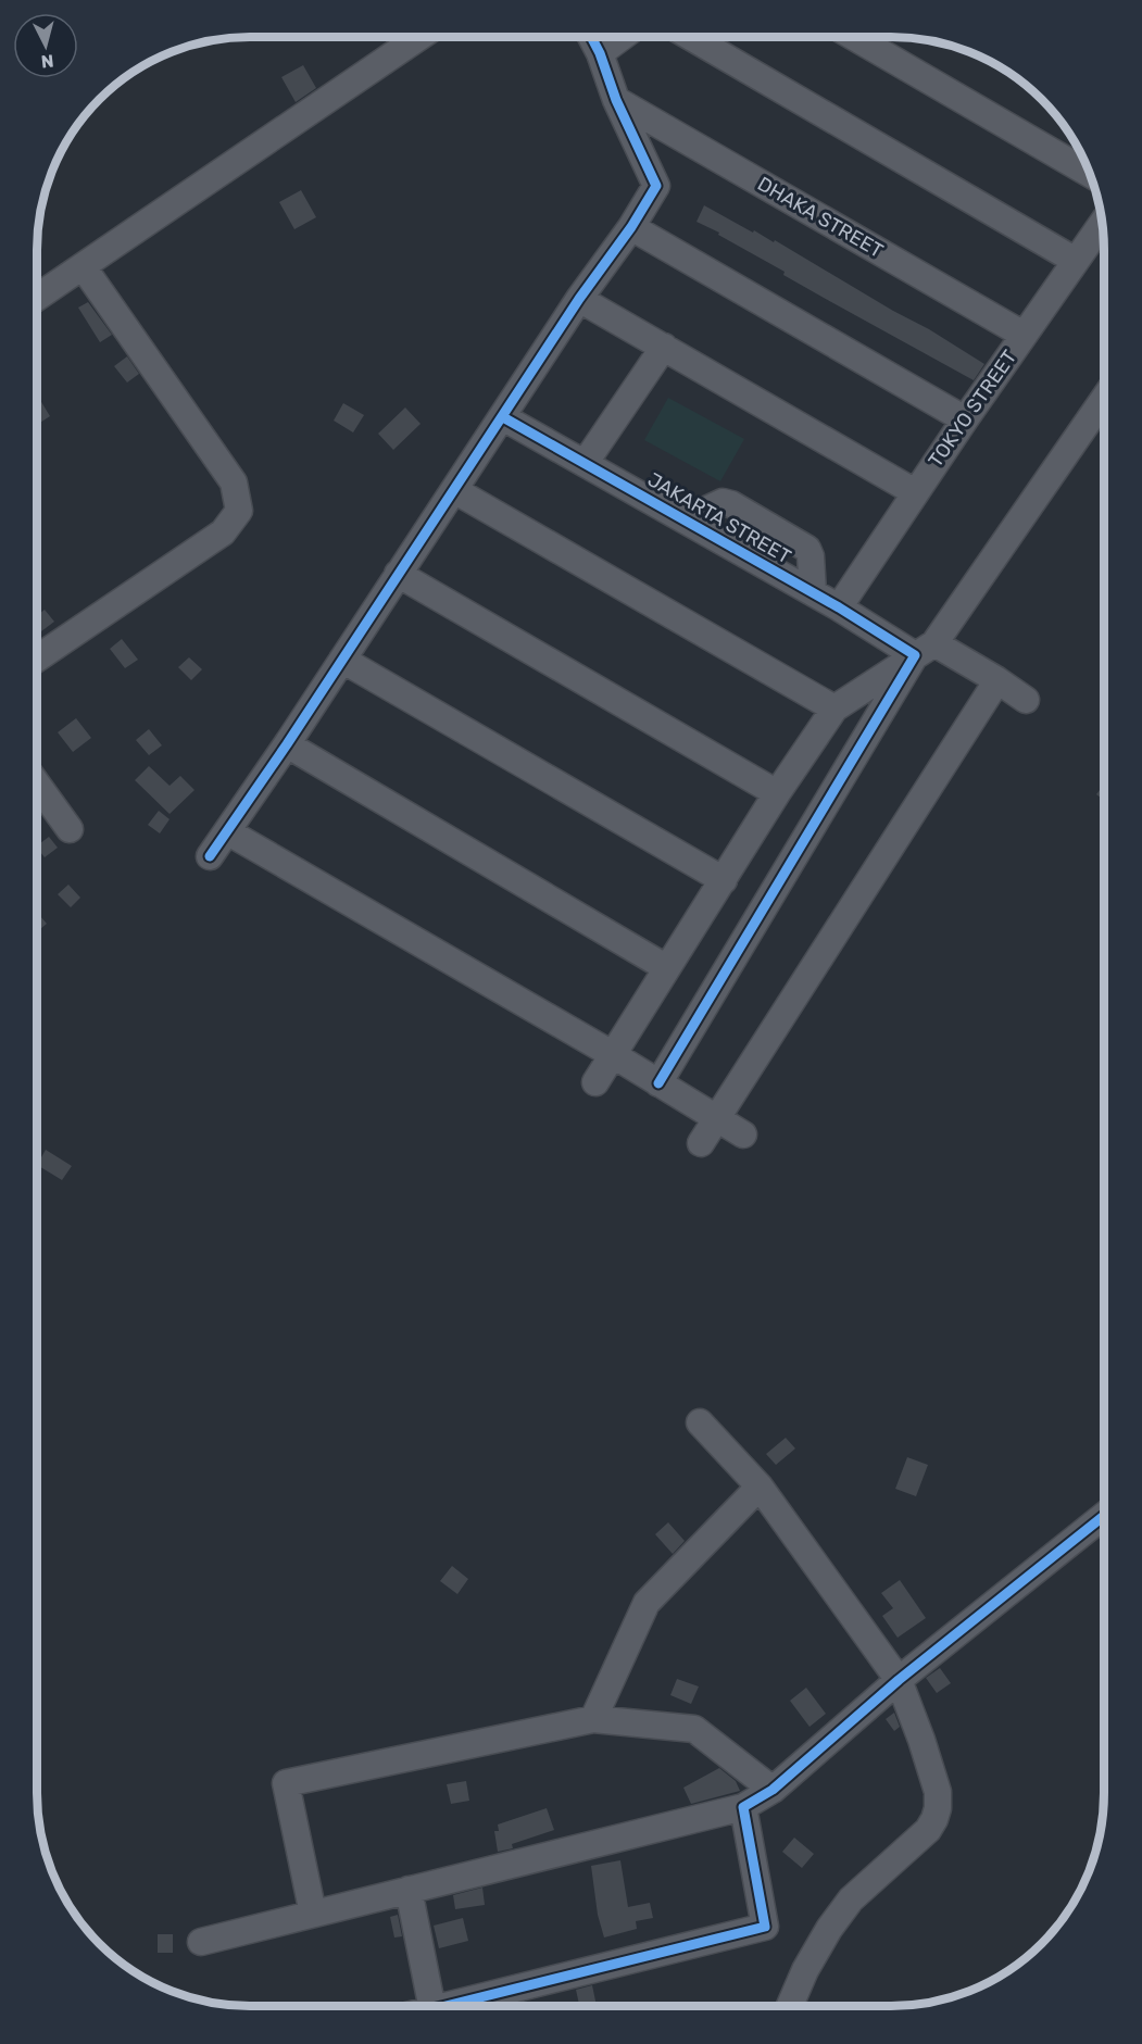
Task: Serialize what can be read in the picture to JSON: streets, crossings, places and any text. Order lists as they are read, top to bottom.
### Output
{
  "streets": {
    "street": ["DHAKA STREET", "TOKYO STREET", "JAKARTA STREET"]
  },
  "crossings": [
    ["DHAKA STREET", "TOKYO STREET"],
    ["TOKYO STREET", "JAKARTA STREET"]
  ],
  "north": "bottom"
}
